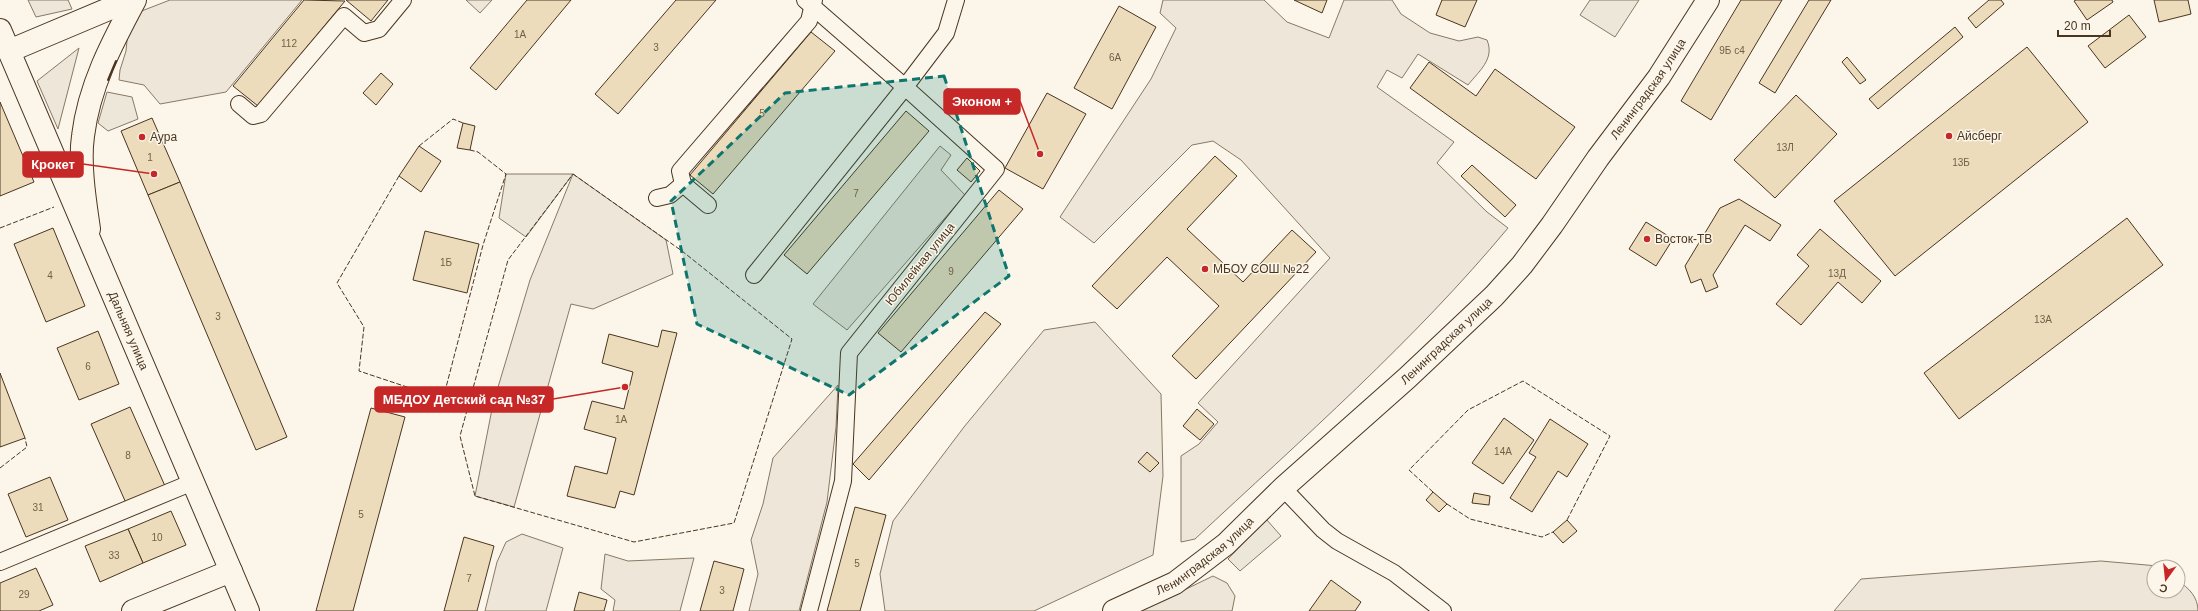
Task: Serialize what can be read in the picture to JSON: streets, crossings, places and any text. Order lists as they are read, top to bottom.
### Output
{
  "streets": {
    "main road": ["Ленинградская улица", "Дальняя улица"],
    "street": ["Юбилейная улица"]
  },
  "places": [
    "Айсберг",
    "Аура",
    "Эконом +",
    "Крокет",
    "Восток-ТВ",
    "МБОУ СОШ №22",
    "МБДОУ Детский сад №37"
  ],
  "house_numbers": [
    "1А",
    "112",
    "3",
    "9Б с4",
    "6А",
    "5",
    "13Л",
    "1",
    "13Б",
    "7",
    "1Б",
    "9",
    "13Д",
    "4",
    "3",
    "13А",
    "6",
    "1А",
    "14А",
    "8",
    "31",
    "5",
    "10",
    "33",
    "5",
    "7",
    "3",
    "29"
  ],
  "scale_bar": "20 m",
  "north": "bottom"
}
